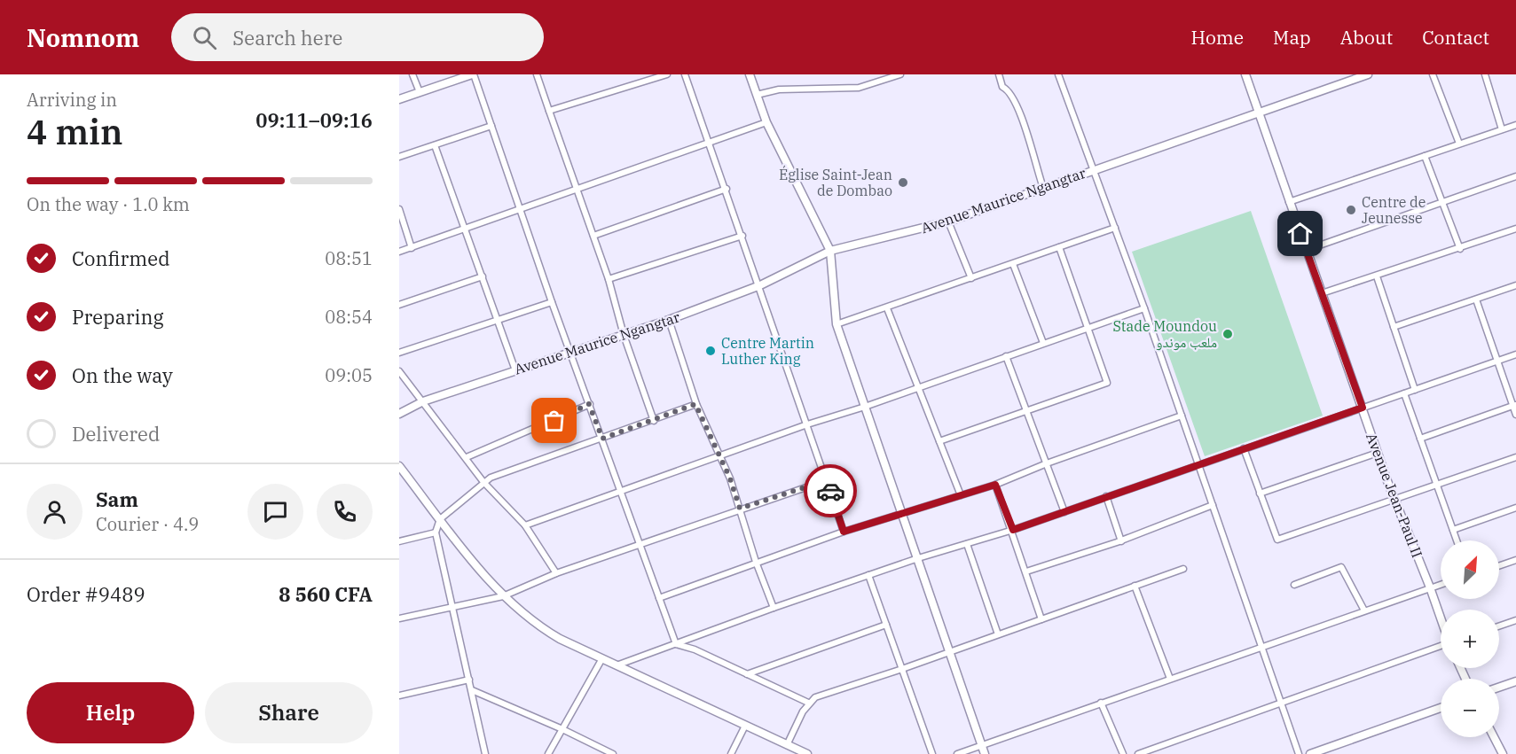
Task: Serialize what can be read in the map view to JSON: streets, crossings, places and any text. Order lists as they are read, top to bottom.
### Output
{
  "streets": {
    "street": ["Avenue Maurice Ngangtar", "Avenue Jean-Paul II"]
  },
  "crossings": [
    ["Avenue Maurice Ngangtar", "Avenue Jean-Paul II"]
  ],
  "places": [
    "Église Saint-Jean de Dombao",
    "Centre de Jeunesse",
    "Stade Moundou ملعب موندو",
    "Centre Martin Luther King"
  ],
  "north": "top right",
  "page": {
    "header": "Nomnom",
    "search": "Search here",
    "nav": [
      "Home",
      "Map",
      "About",
      "Contact"
    ],
    "heading": ["4 min", "Arriving in", "09:11–09:16"],
    "panel": [
      "Sam",
      "Courier · 4.9",
      "Order #9489",
      "8 560 CFA"
    ],
    "bar": "On the way · 1.0 km",
    "list": [
      ["Confirmed", "08:51"],
      ["Preparing", "08:54"],
      ["On the way", "09:05"],
      "Delivered"
    ],
    "map_buttons": ["+", "−"],
    "buttons": ["Help", "Share"]
  }
}
